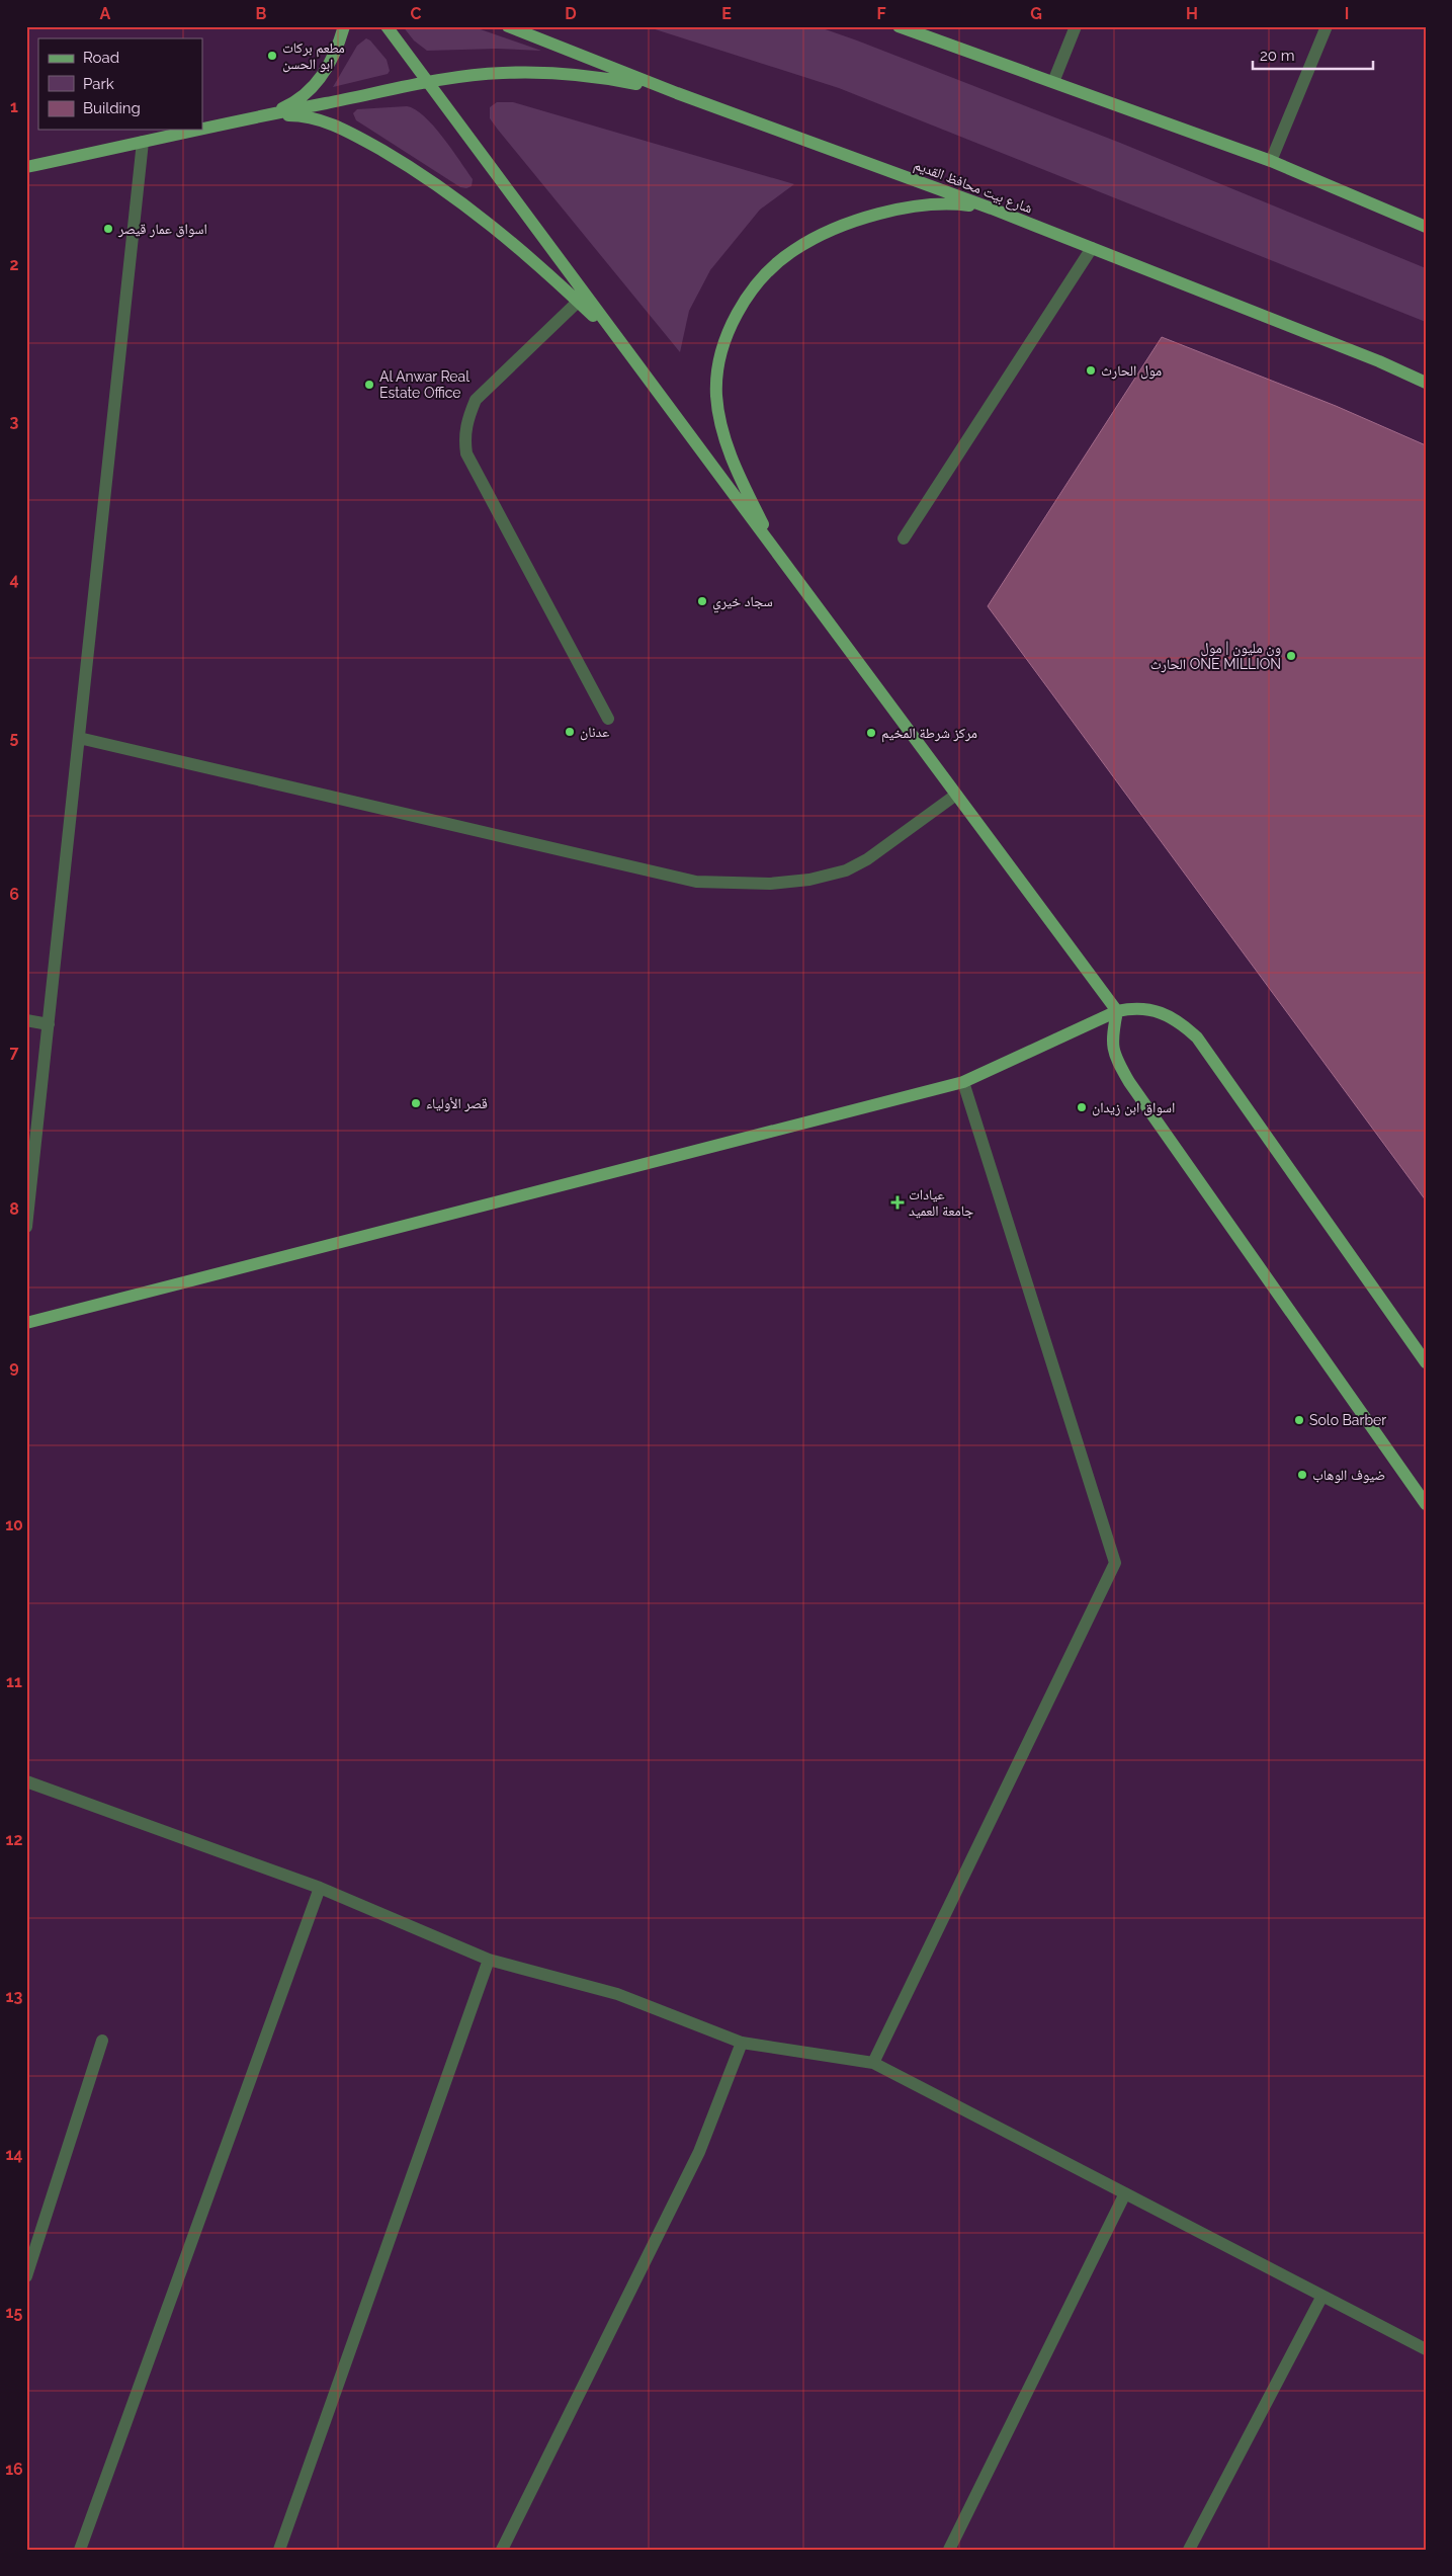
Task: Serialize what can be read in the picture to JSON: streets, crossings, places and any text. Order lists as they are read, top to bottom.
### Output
{
  "streets": {
    "main road": ["شارع بيت محافظ القديم"]
  },
  "places": {
    "other": [
      "مطعم بركات ابو الحسن",
      "اسواق عمار قيصر",
      "مول الحارث",
      "Al Anwar Real Estate Office",
      "سجاد خيري",
      "ون مليون | مول الحارث ONE MILLION",
      "عدنان",
      "مركز شرطة المخيم",
      "قصر الأولياء",
      "اسواق ابن زيدان",
      "Solo Barber",
      "ضيوف الوهاب"
    ],
    "health": ["عيادات جامعة العميد"]
  },
  "legend": ["Road", "Park", "Building"],
  "scale_bar": "20 m",
  "grid": {
    "columns": [
      "A",
      "B",
      "C",
      "D",
      "E",
      "F",
      "G",
      "H",
      "I"
    ],
    "rows": [
      "1",
      "2",
      "3",
      "4",
      "5",
      "6",
      "7",
      "8",
      "9",
      "10",
      "11",
      "12",
      "13",
      "14",
      "15",
      "16"
    ]
  }
}
